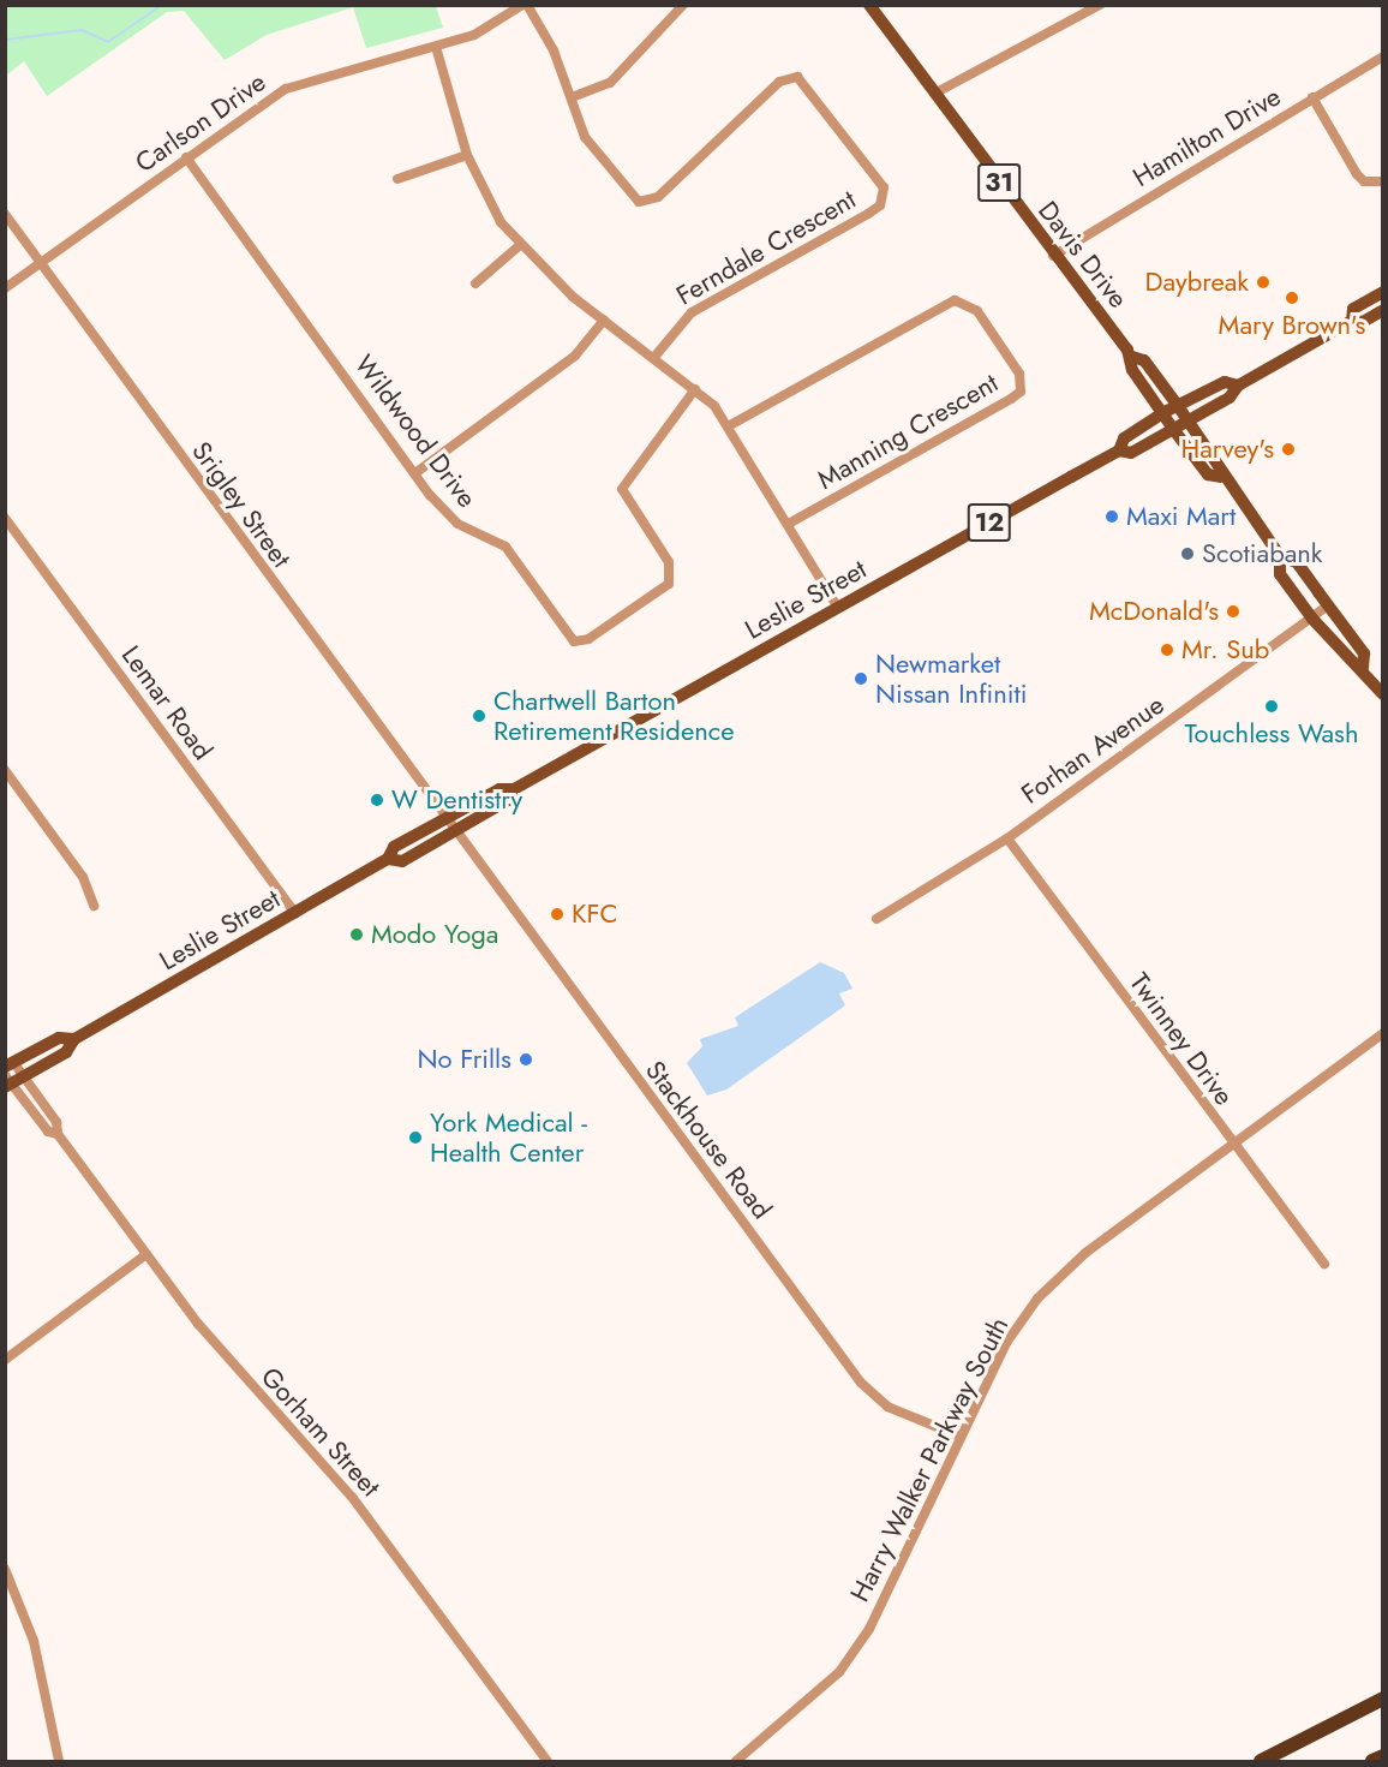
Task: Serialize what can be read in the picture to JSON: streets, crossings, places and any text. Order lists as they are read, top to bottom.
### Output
{
  "streets": {
    "main road": [
      "31",
      "Davis Drive",
      "12",
      "Leslie Street"
    ],
    "street": [
      "Carlson Drive",
      "Hamilton Drive",
      "Ferndale Crescent",
      "Wildwood Drive",
      "Manning Crescent",
      "Srigley Street",
      "Lemar Road",
      "Forhan Avenue",
      "Twinney Drive",
      "Stackhouse Road",
      "Gorham Street",
      "Harry Walker Parkway South"
    ]
  },
  "crossings": [
    ["Carlson Drive", "Ferndale Crescent"],
    ["Carlson Drive", "Wildwood Drive"],
    ["Carlson Drive", "Srigley Street"],
    ["Hamilton Drive", "Davis Drive"],
    ["Davis Drive", "Leslie Street"],
    ["Davis Drive", "Forhan Avenue"],
    ["Srigley Street", "Leslie Street"],
    ["Srigley Street", "Stackhouse Road"],
    ["Leslie Street", "Lemar Road"],
    ["Leslie Street", "Stackhouse Road"],
    ["Leslie Street", "Gorham Street"],
    ["Forhan Avenue", "Twinney Drive"],
    ["Twinney Drive", "Harry Walker Parkway South"],
    ["Stackhouse Road", "Harry Walker Parkway South"]
  ],
  "places": [
    "Daybreak",
    "Mary Brown's",
    "Harvey's",
    "Maxi Mart",
    "Scotiabank",
    "McDonald's",
    "Mr. Sub",
    "Newmarket Nissan Infiniti",
    "Touchless Wash",
    "Chartwell Barton Retirement Residence",
    "W Dentistry",
    "KFC",
    "Modo Yoga",
    "No Frills",
    "York Medical - Health Center"
  ]
}
